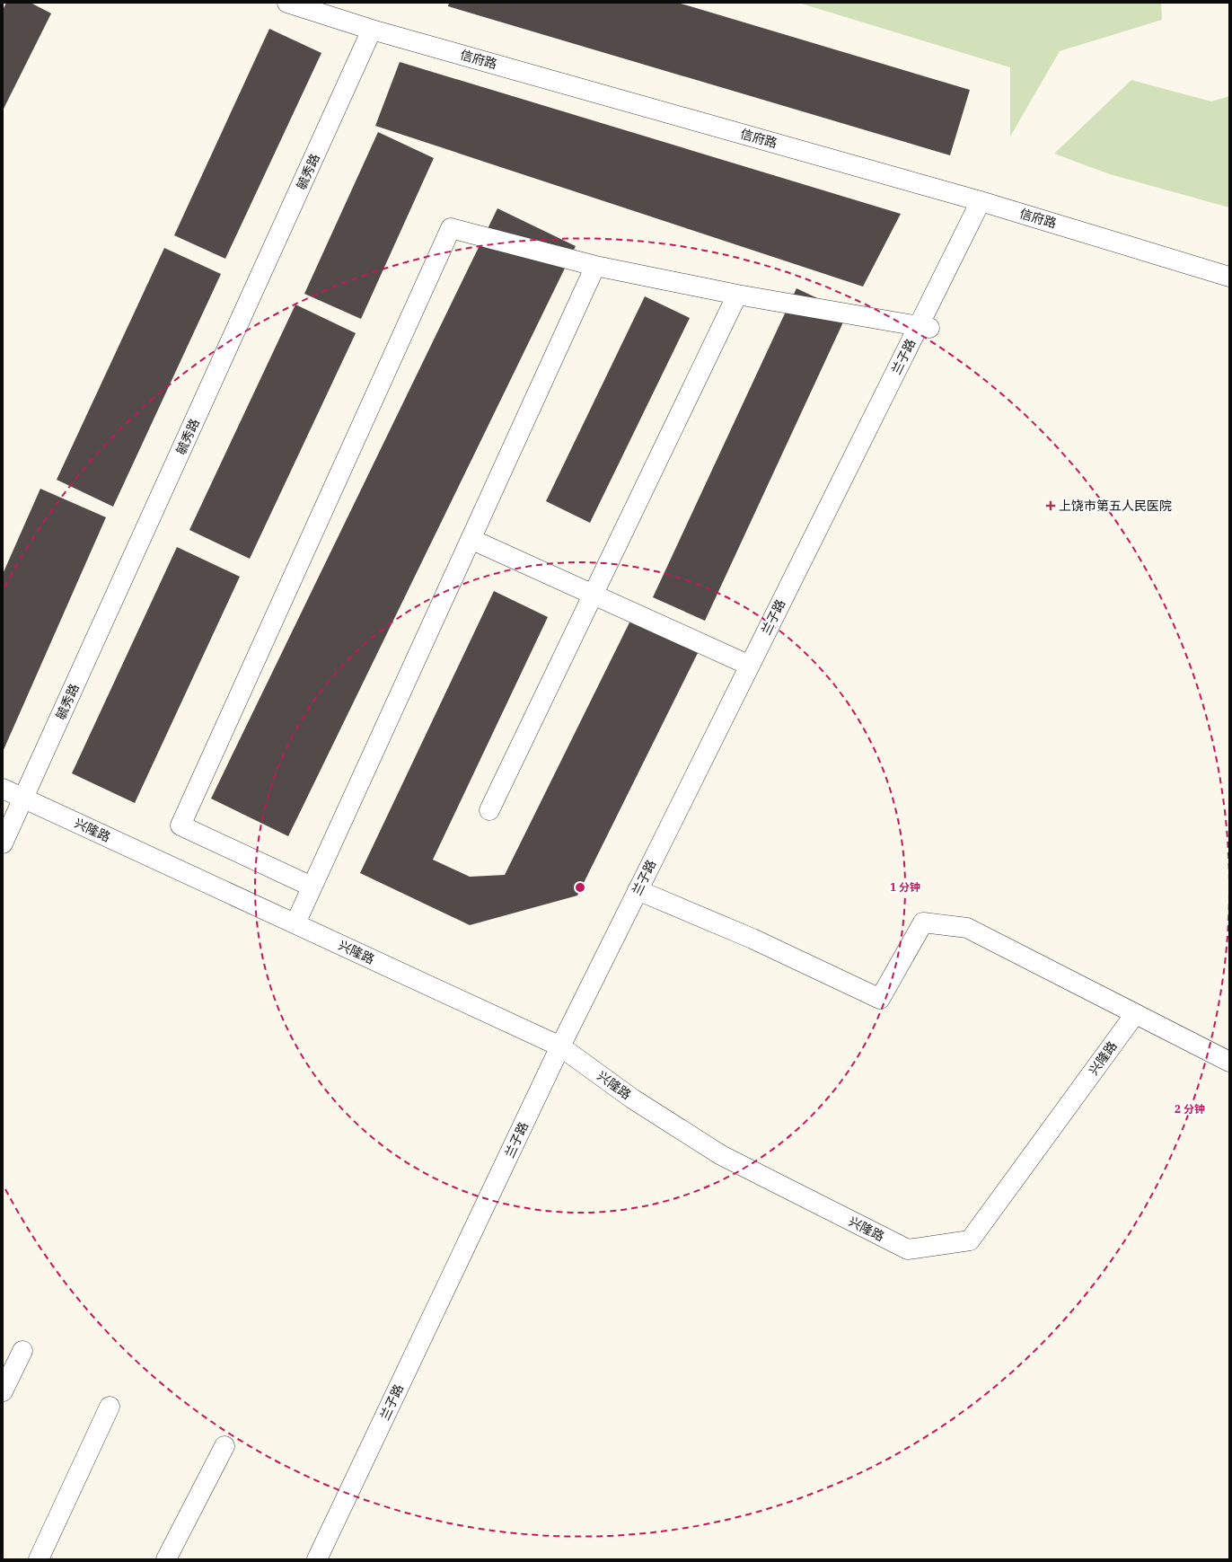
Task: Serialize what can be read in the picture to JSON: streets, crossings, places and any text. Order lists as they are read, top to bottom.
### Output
{
  "streets": {
    "street": [
      "信府路",
      "毓秀路",
      "兰子路",
      "兴隆路"
    ]
  },
  "crossings": [
    ["信府路", "毓秀路"],
    ["信府路", "兰子路"],
    ["毓秀路", "兴隆路"],
    ["兰子路", "兴隆路"]
  ],
  "places": {
    "health": ["上饶市第五人民医院"]
  },
  "rings": ["1 分钟", "2 分钟"]
}
